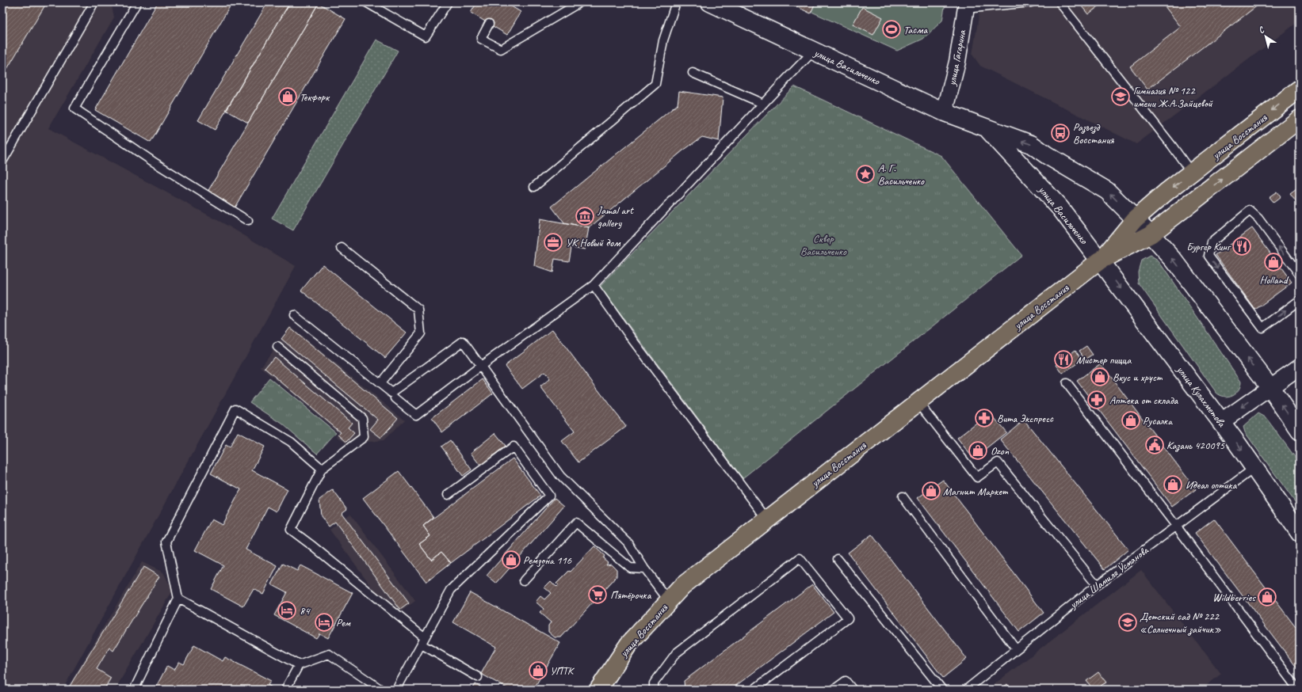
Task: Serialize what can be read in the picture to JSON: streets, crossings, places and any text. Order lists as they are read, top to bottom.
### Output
{
  "streets": {
    "main road": ["улица Васильченко", "улица Восстания", "улица Кулахметова"],
    "street": ["улица Гагарина"],
    "lane": ["улица Шамиля Усманова"]
  },
  "crossings": [
    ["улица Гагарина", "улица Васильченко"],
    ["улица Васильченко", "улица Восстания"],
    ["улица Васильченко", "улица Кулахметова"],
    ["улица Восстания", "улица Кулахметова"],
    ["улица Кулахметова", "улица Шамиля Усманова"]
  ],
  "parks": ["Сквер Васильченко"],
  "places": {
    "sports": ["Тасма"],
    "shop": [
      "Текфорк",
      "Holland",
      "Вкус и хруст",
      "Русалка",
      "Ozon",
      "Идеал оптика",
      "Магнит Маркет",
      "Ремзона 116",
      "Wildberries",
      "УПТК"
    ],
    "school or university": ["Гимназия № 122 имени Ж.А.Зайцевой", "Детский сад № 222 «Солнечный зайчик»"],
    "bus stop": ["Разъезд Восстания"],
    "place": ["А. Г. Васильченко"],
    "museum": ["Jamal art gallery"],
    "office": ["УК Новый дом"],
    "restaurant": ["Бургер Кинг", "Мистер пицца"],
    "pharmacy": ["Аптека от склада", "Вита Экспресс"],
    "public building": ["Казань 420095"],
    "supermarket": ["Пятёрочка"],
    "hotel": ["84", "Рем"]
  },
  "north": "top left"
}
